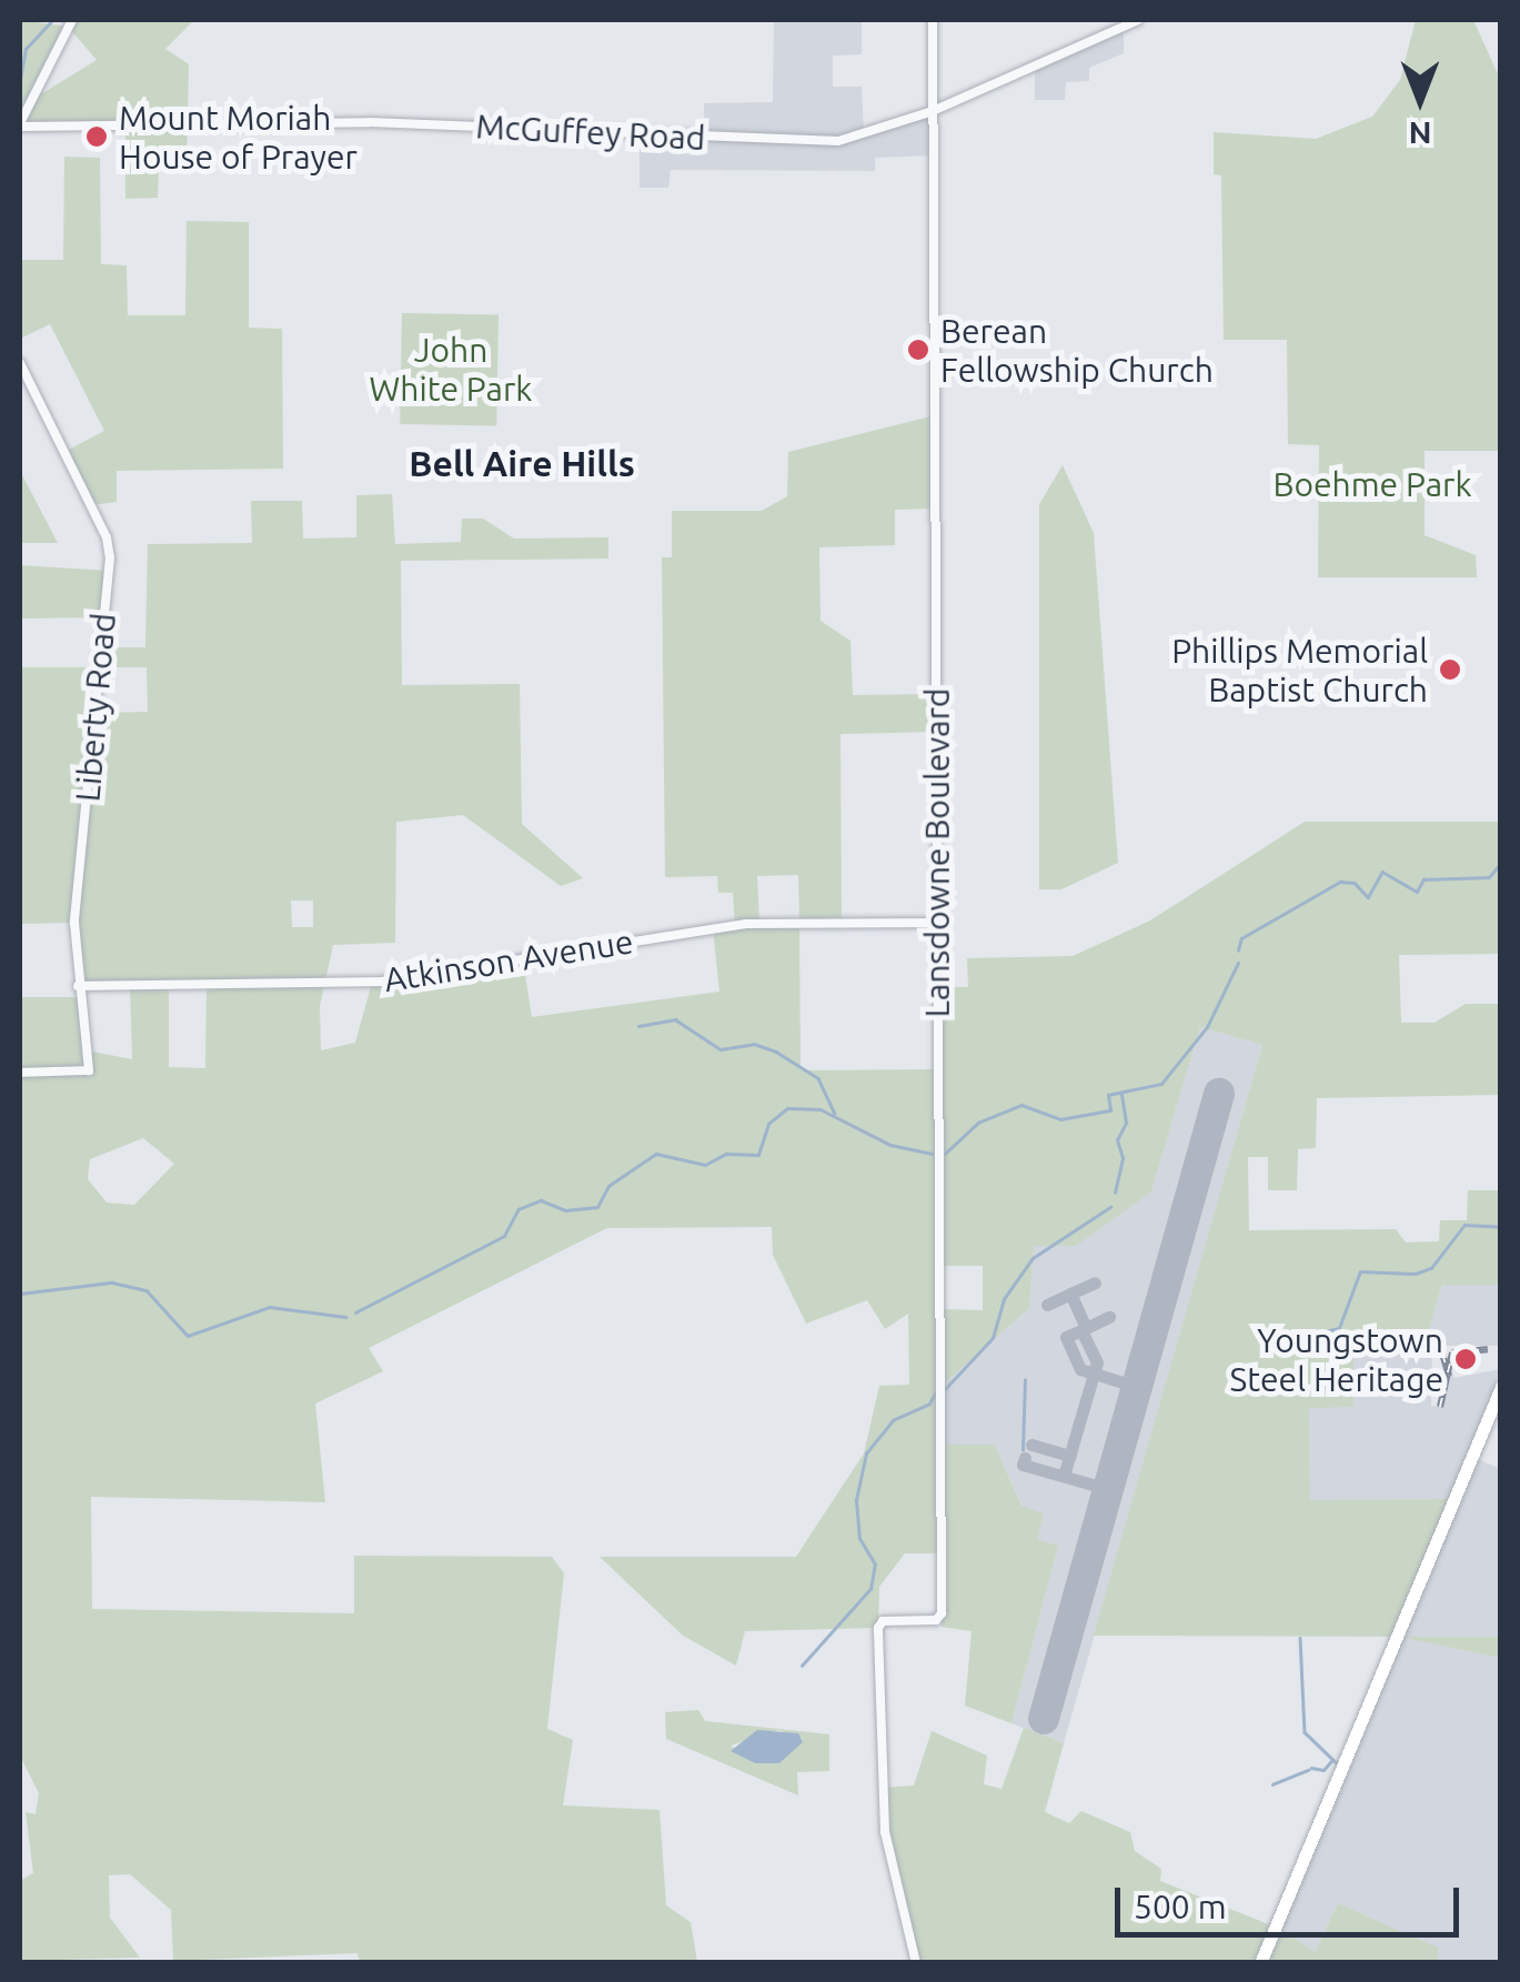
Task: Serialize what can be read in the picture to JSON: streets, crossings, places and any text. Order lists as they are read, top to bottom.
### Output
{
  "streets": {
    "street": [
      "McGuffey Road",
      "Liberty Road",
      "Lansdowne Boulevard",
      "Atkinson Avenue"
    ]
  },
  "crossings": [
    ["McGuffey Road", "Lansdowne Boulevard"],
    ["Liberty Road", "Atkinson Avenue"],
    ["Lansdowne Boulevard", "Atkinson Avenue"]
  ],
  "districts": ["Bell Aire Hills"],
  "parks": ["John White Park", "Boehme Park"],
  "places": [
    "Mount Moriah House of Prayer",
    "Berean Fellowship Church",
    "Phillips Memorial Baptist Church",
    "Youngstown Steel Heritage"
  ],
  "scale_bar": "500 m",
  "north": "bottom"
}
